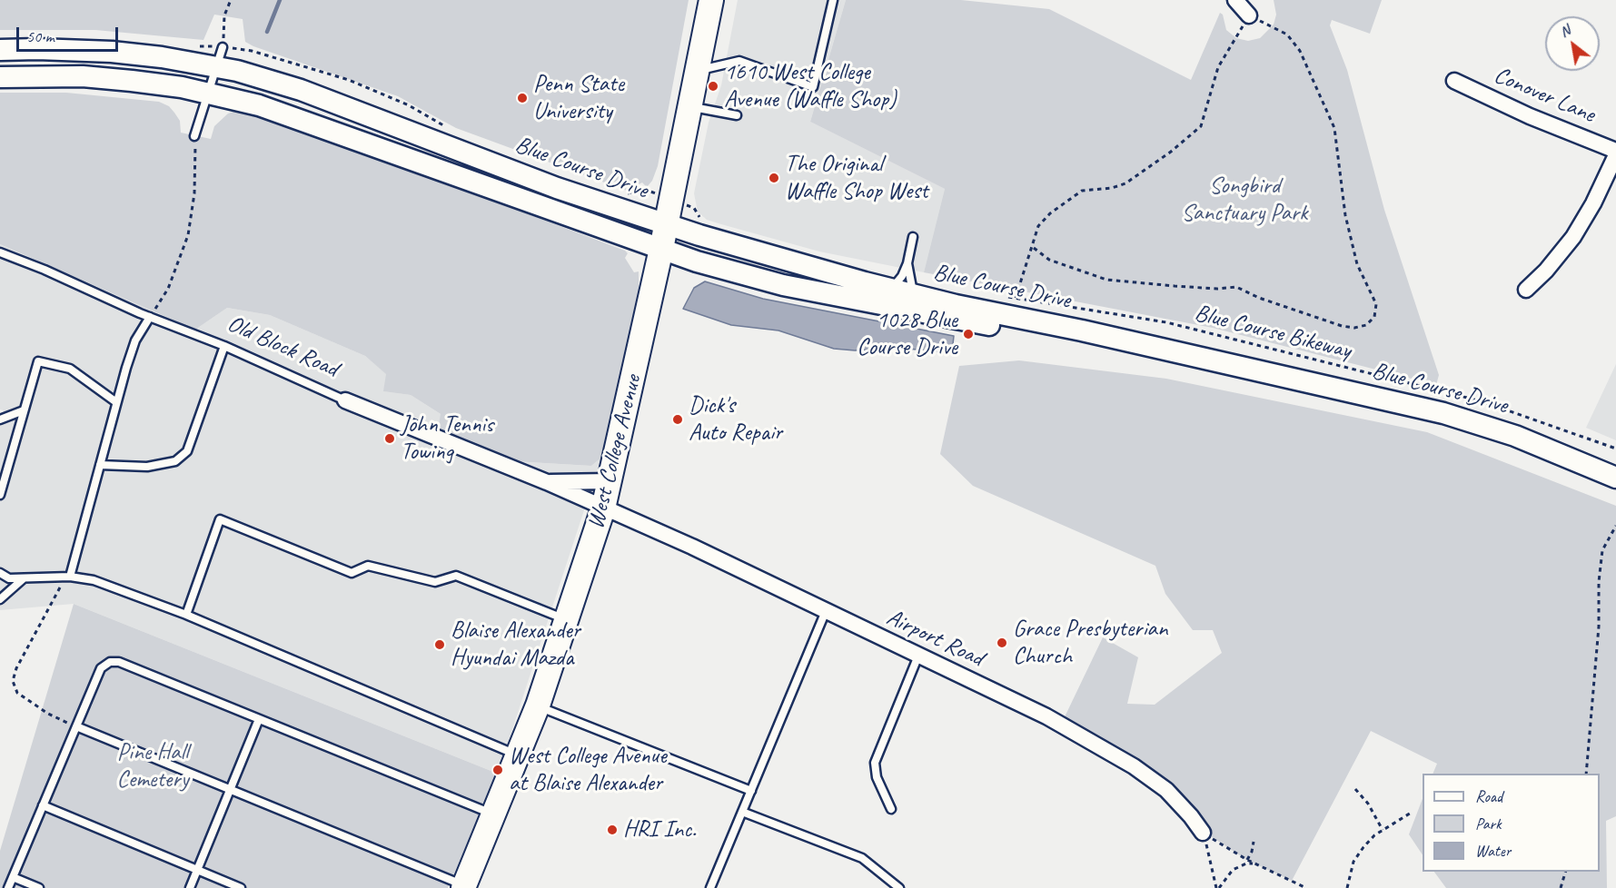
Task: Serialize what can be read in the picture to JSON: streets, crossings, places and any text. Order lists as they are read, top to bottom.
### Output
{
  "streets": {
    "main road": ["Blue Course Drive", "West College Avenue"],
    "street": ["Conover Lane", "Old Block Road", "Airport Road"],
    "path": ["Blue Course Bikeway"]
  },
  "crossings": [
    ["Blue Course Drive", "West College Avenue"],
    ["Old Block Road", "West College Avenue"],
    ["Old Block Road", "Airport Road"],
    ["West College Avenue", "Airport Road"]
  ],
  "parks": ["Songbird Sanctuary Park", "Pine Hall Cemetery"],
  "places": [
    "1610 West College Avenue (Waffle Shop)",
    "Penn State University",
    "The Original Waffle Shop West",
    "1028 Blue Course Drive",
    "Dick's Auto Repair",
    "John Tennis Towing",
    "Grace Presbyterian Church",
    "Blaise Alexander Hyundai Mazda",
    "West College Avenue at Blaise Alexander",
    "HRI Inc."
  ],
  "legend": ["Road", "Park", "Water"],
  "scale_bar": "50 m",
  "north": "top left"
}
